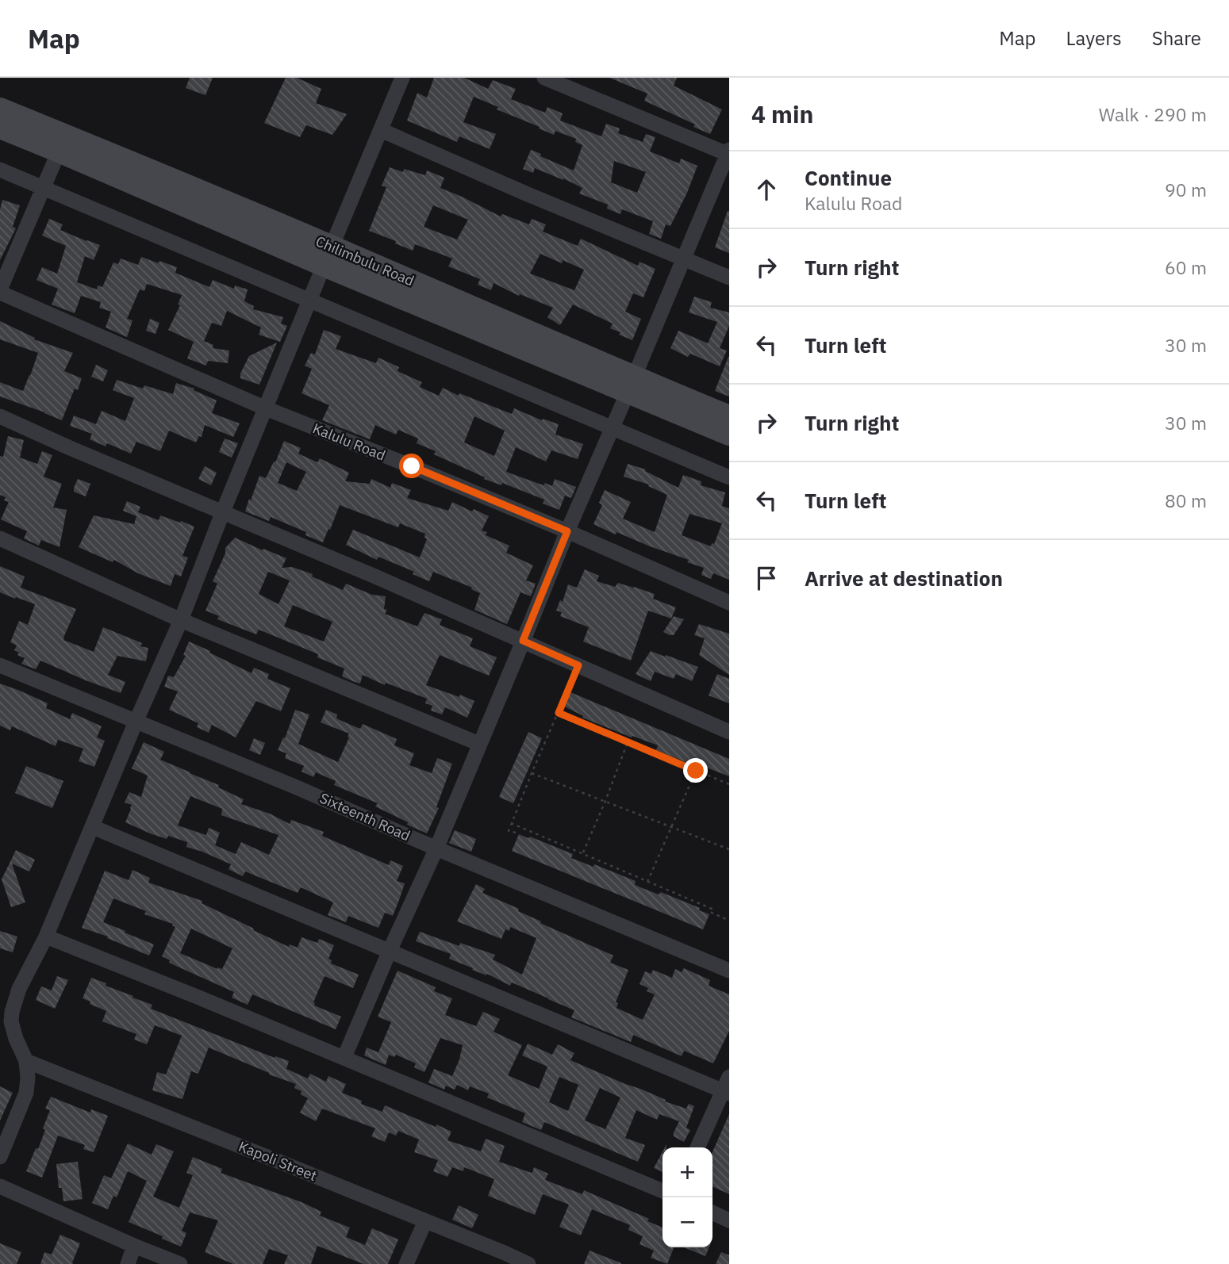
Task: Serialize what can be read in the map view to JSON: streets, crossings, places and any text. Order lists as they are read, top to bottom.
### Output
{
  "streets": {
    "main road": ["Chilimbulu Road"],
    "street": ["Kalulu Road", "Sixteenth Road", "Kapoli Street"]
  },
  "page": {
    "header": "Map",
    "nav": ["Map", "Layers", "Share"],
    "heading": ["4 min", "Walk · 290 m"],
    "list": [
      ["Continue", "Kalulu Road", "90 m"],
      ["Turn right", "60 m"],
      ["Turn left", "30 m"],
      ["Turn right", "30 m"],
      ["Turn left", "80 m"],
      "Arrive at destination"
    ],
    "map_buttons": ["+", "−"]
  }
}
